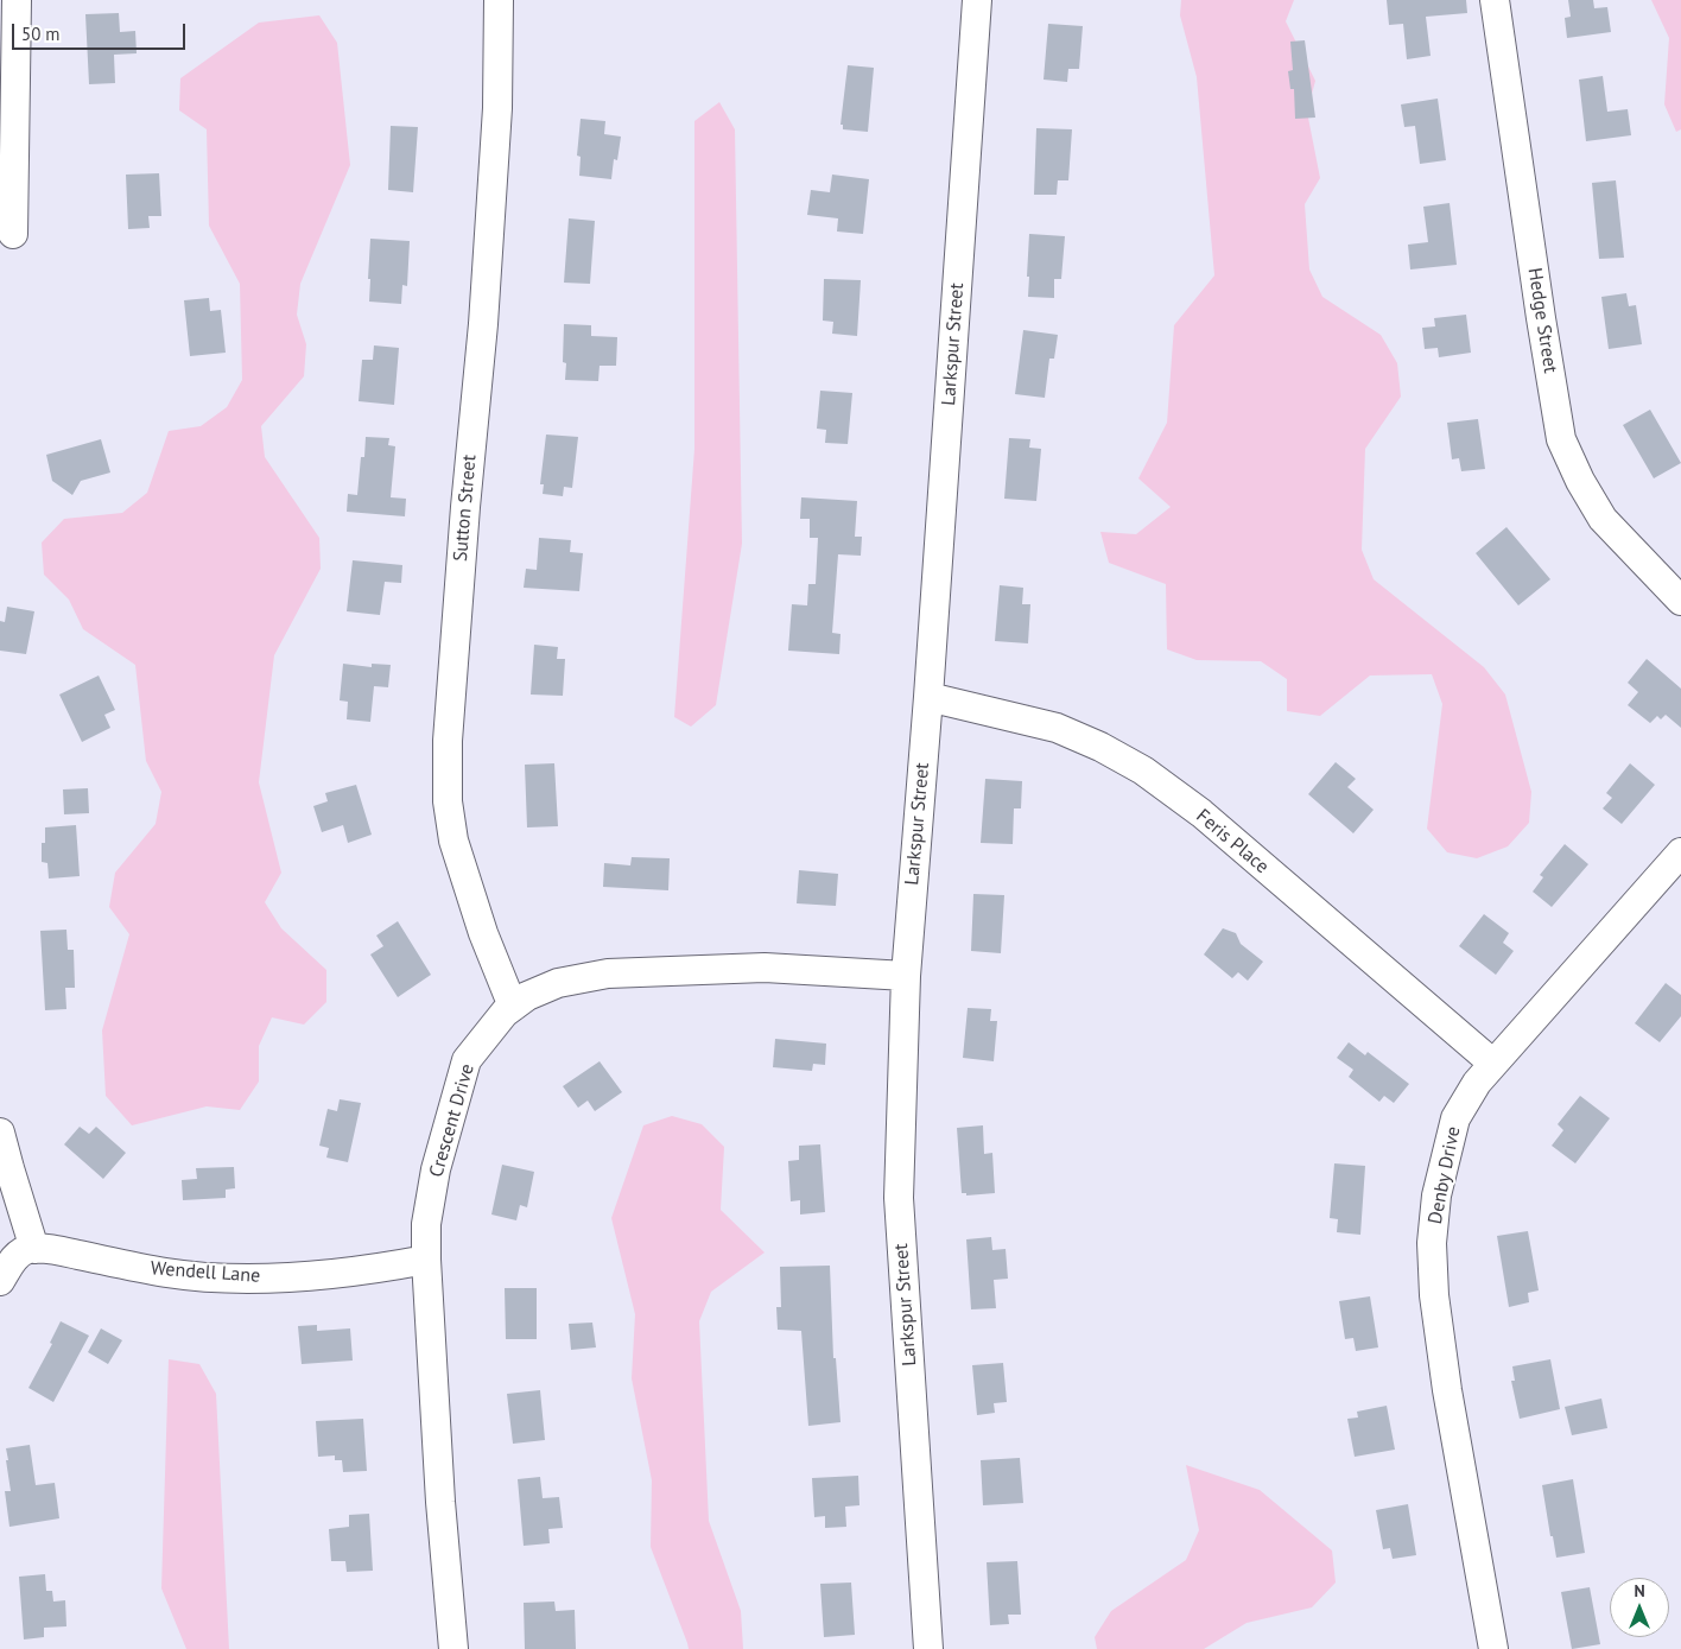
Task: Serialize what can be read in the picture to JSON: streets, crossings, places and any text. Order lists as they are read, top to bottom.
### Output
{
  "streets": {
    "street": [
      "Hedge Street",
      "Larkspur Street",
      "Sutton Street",
      "Feris Place",
      "Crescent Drive",
      "Denby Drive",
      "Wendell Lane"
    ]
  },
  "crossings": [
    ["Larkspur Street", "Feris Place"],
    ["Larkspur Street", "Crescent Drive"],
    ["Sutton Street", "Crescent Drive"],
    ["Feris Place", "Denby Drive"],
    ["Crescent Drive", "Wendell Lane"]
  ],
  "scale_bar": "50 m",
  "north": "top"
}
